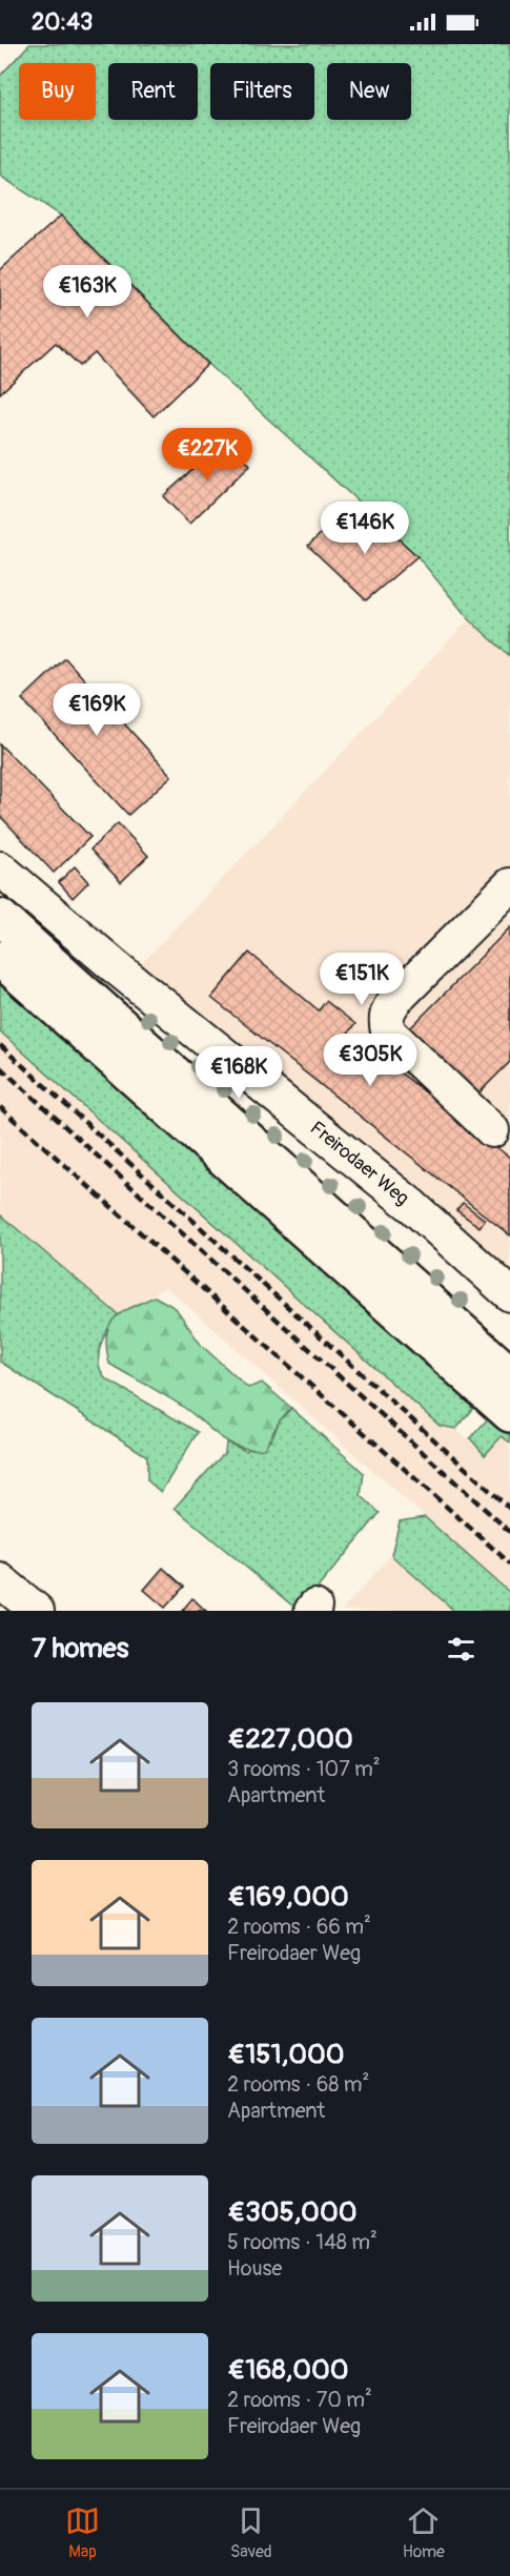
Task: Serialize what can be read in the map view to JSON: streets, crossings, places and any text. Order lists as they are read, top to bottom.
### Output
{
  "streets": {
    "street": ["Freirodaer Weg"]
  },
  "page": {
    "status": "20:43",
    "chip": [
      "Buy",
      "Rent",
      "Filters",
      "New"
    ],
    "price": [
      "€163K",
      "€227K",
      "€146K",
      "€169K",
      "€151K",
      "€305K",
      "€168K"
    ],
    "heading": "7 homes",
    "list": [
      {
        "name": "€227,000",
        "note": "3 rooms · 107 m² · Apartment"
      },
      {
        "name": "€169,000",
        "note": "2 rooms · 66 m² · Freirodaer Weg"
      },
      {
        "name": "€151,000",
        "note": "2 rooms · 68 m² · Apartment"
      },
      {
        "name": "€305,000",
        "note": "5 rooms · 148 m² · House"
      },
      {
        "name": "€168,000",
        "note": "2 rooms · 70 m² · Freirodaer Weg"
      }
    ],
    "tabs": ["Map", "Saved", "Home"]
  }
}
